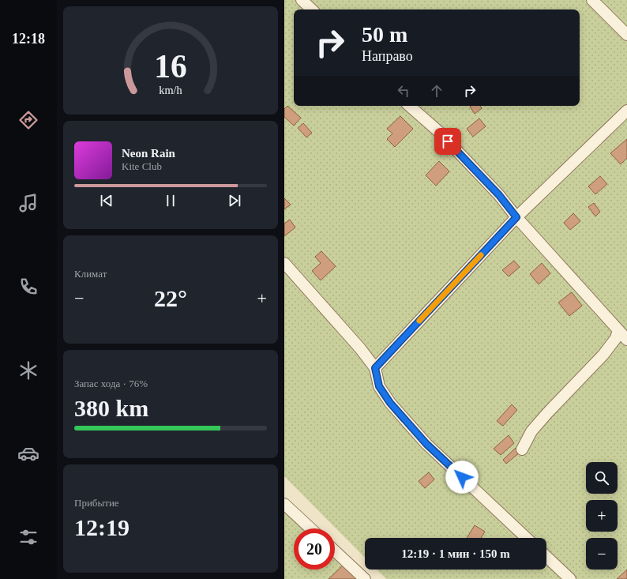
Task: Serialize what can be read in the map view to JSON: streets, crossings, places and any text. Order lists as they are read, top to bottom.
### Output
{
  "page": {
    "tabs": "12:18",
    "turn": ["50 m", "Направо"],
    "song": ["Neon Rain", "Kite Club"],
    "tile": [
      "Климат",
      ["Запас хода · 76%", "380 km"],
      ["Прибытие", "12:19"]
    ],
    "heat": ["−", "22°", "+"],
    "map_buttons": ["+", "−"],
    "limit": "20",
    "trip": "12:19 · 1 мин · 150 m",
    "gauge": ["16", "km/h"]
  }
}
